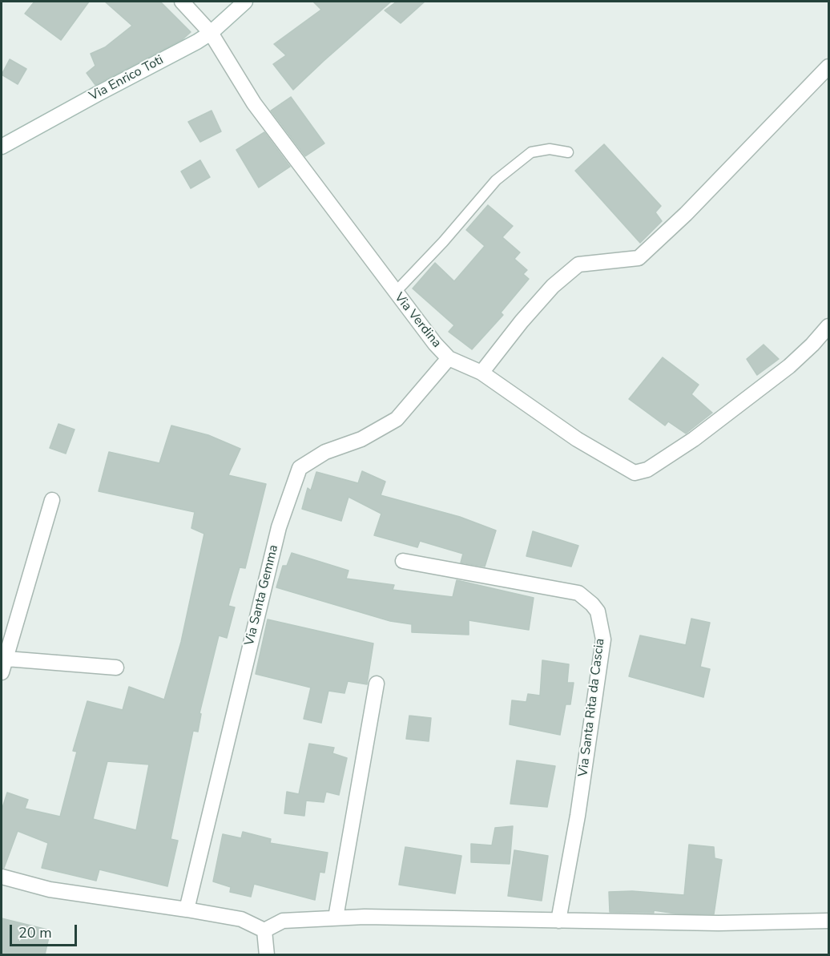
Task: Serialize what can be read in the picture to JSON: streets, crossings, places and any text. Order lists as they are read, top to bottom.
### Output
{
  "streets": {
    "street": [
      "Via Enrico Toti",
      "Via Verdina",
      "Via Santa Gemma",
      "Via Santa Rita da Cascia"
    ]
  },
  "crossings": [
    ["Via Enrico Toti", "Via Verdina"],
    ["Via Verdina", "Via Santa Gemma"]
  ],
  "scale_bar": "20 m"
}
